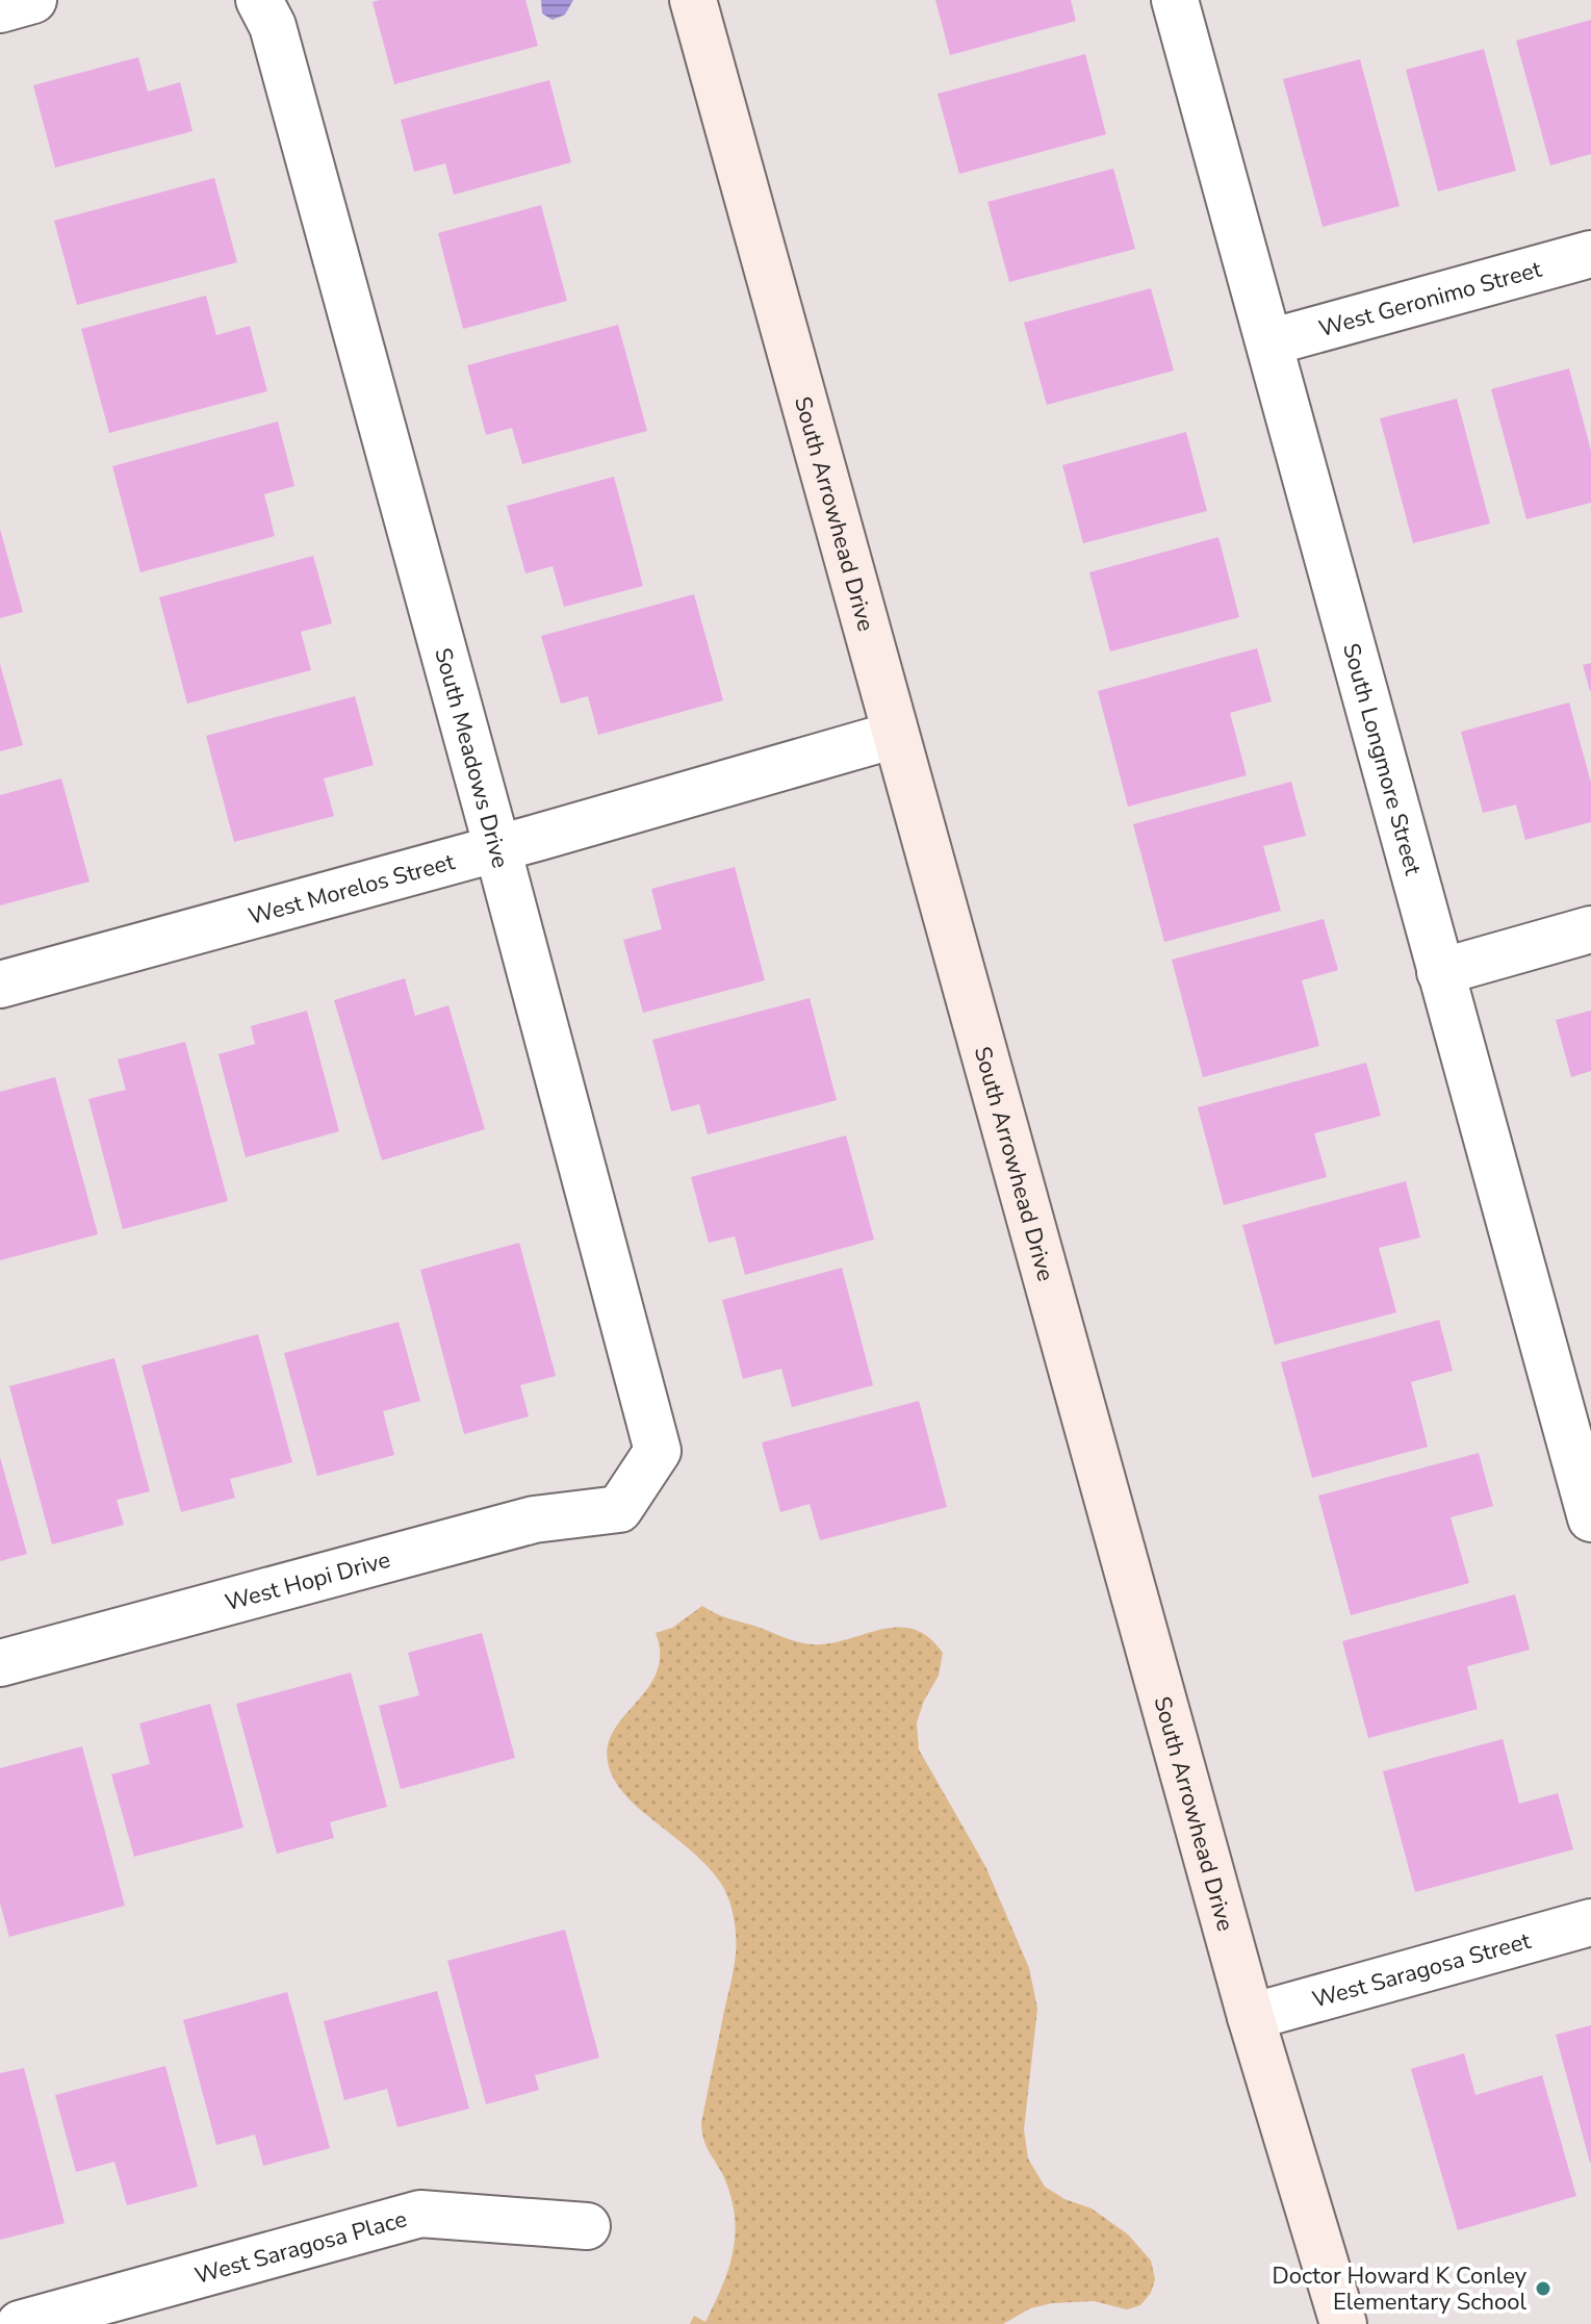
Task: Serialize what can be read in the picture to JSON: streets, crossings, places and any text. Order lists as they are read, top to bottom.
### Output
{
  "streets": {
    "street": [
      "West Geronimo Street",
      "South Arrowhead Drive",
      "South Meadows Drive",
      "South Longmore Street",
      "West Morelos Street",
      "West Hopi Drive",
      "West Saragosa Street",
      "West Saragosa Place"
    ]
  },
  "crossings": [
    ["West Geronimo Street", "South Longmore Street"],
    ["South Arrowhead Drive", "West Morelos Street"],
    ["South Arrowhead Drive", "West Saragosa Street"],
    ["South Meadows Drive", "West Morelos Street"],
    ["South Meadows Drive", "West Hopi Drive"]
  ],
  "places": ["Doctor Howard K Conley Elementary School"]
}
